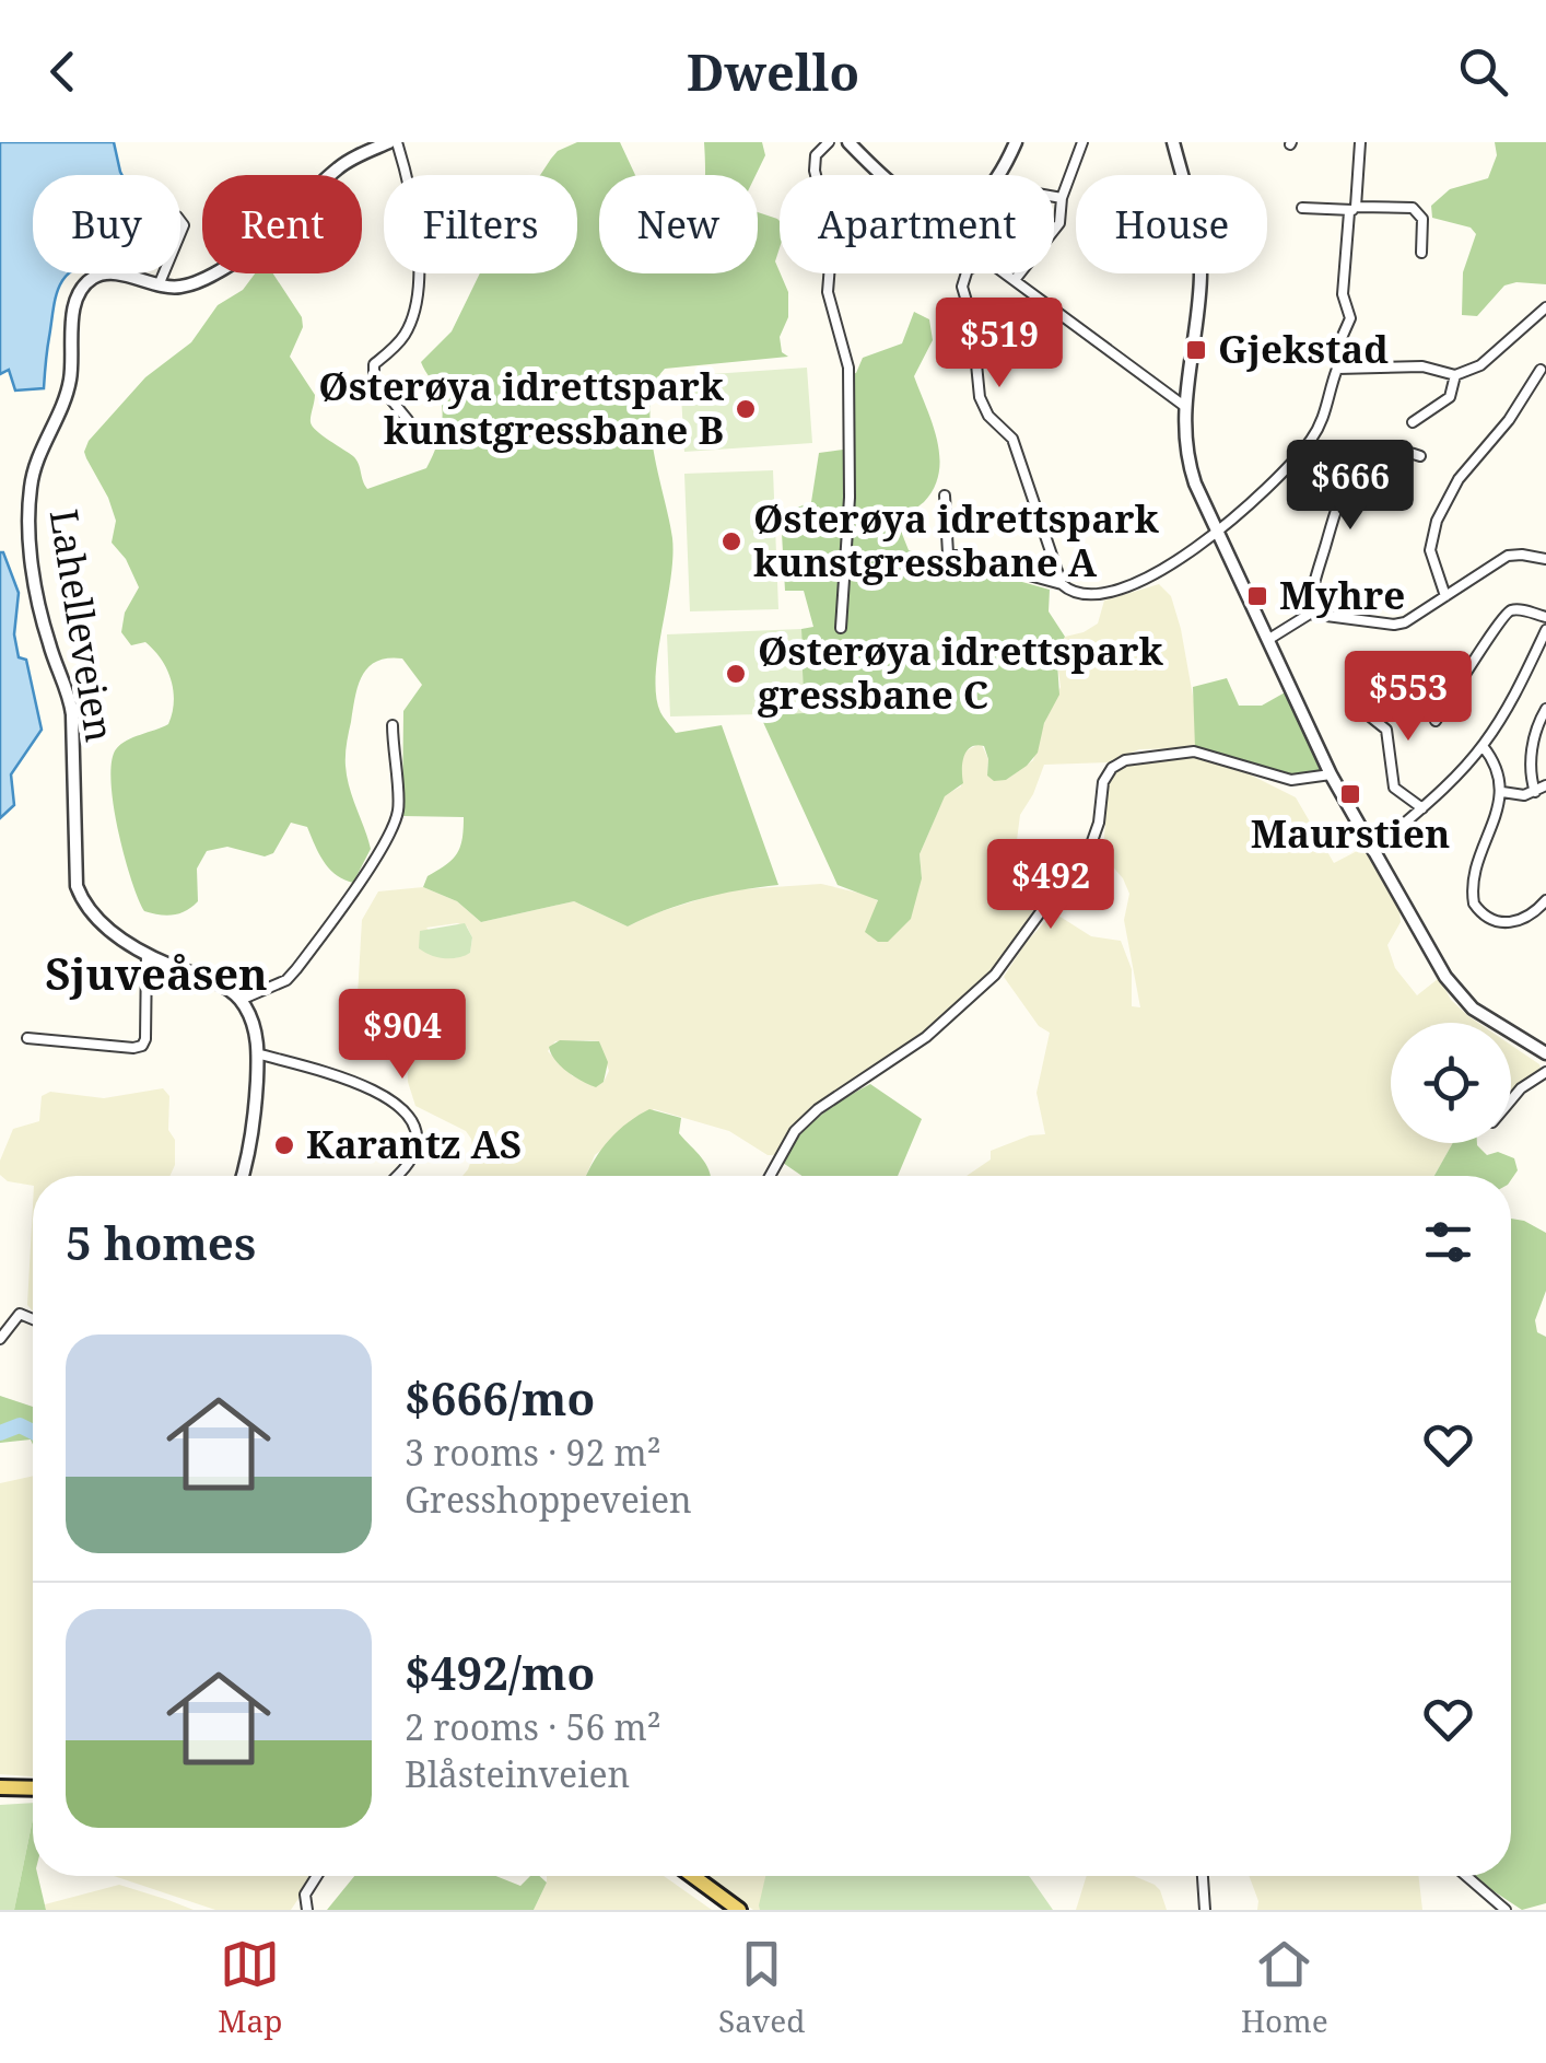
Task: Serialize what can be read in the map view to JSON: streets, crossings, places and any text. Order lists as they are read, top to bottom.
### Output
{
  "streets": {
    "street": ["Lahelleveien"]
  },
  "districts": ["Sjuveåsen"],
  "places": {
    "transit": ["Gjekstad", "Myhre", "Maurstien"],
    "other": [
      "Østerøya idrettspark kunstgressbane B",
      "Østerøya idrettspark kunstgressbane A",
      "Østerøya idrettspark gressbane C",
      "Karantz AS"
    ]
  },
  "page": {
    "header": "Dwello",
    "chip": [
      "Buy",
      "Rent",
      "Filters",
      "New",
      "Apartment",
      "House"
    ],
    "price": [
      "$519",
      "$666",
      "$553",
      "$492",
      "$904"
    ],
    "heading": "5 homes",
    "list": [
      {
        "name": "$666/mo",
        "note": "3 rooms · 92 m² · Gresshoppeveien"
      },
      {
        "name": "$492/mo",
        "note": "2 rooms · 56 m² · Blåsteinveien"
      }
    ],
    "tabs": ["Map", "Saved", "Home"]
  }
}
